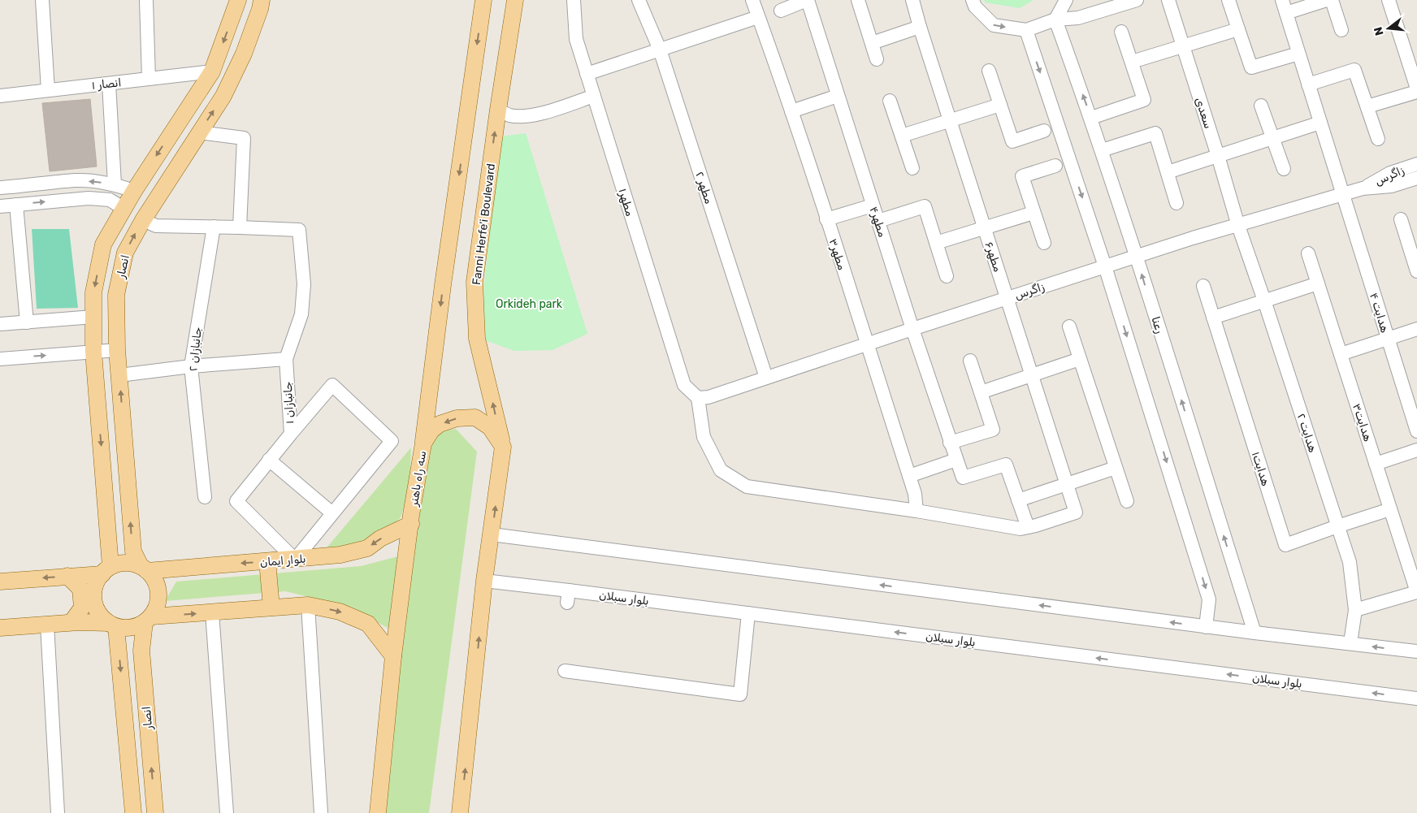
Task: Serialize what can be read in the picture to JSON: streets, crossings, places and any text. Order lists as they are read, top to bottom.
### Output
{
  "streets": {
    "main road": [
      "Fanni Herfe'i Boulevard",
      "انصار",
      "سه راه باهنر",
      "بلوار ایمان"
    ],
    "street": [
      "انصار ۱",
      "سعدی",
      "زاگرس",
      "مطهر ۲",
      "مطهر۱",
      "مطهر۴",
      "مطهر۳",
      "مطهر۶",
      "هدایت ۴",
      "رعنا",
      "جانبازان ۲",
      "جانبازان ۱",
      "هدایت۳",
      "هدایت ۲",
      "هدایت۱",
      "بلوار سبلان"
    ]
  },
  "crossings": [
    ["انصار ۱", "انصار"],
    ["سعدی", "زاگرس"],
    ["سعدی", "هدایت ۲"],
    ["زاگرس", "مطهر ۲"],
    ["زاگرس", "مطهر۱"],
    ["زاگرس", "مطهر۴"],
    ["زاگرس", "مطهر۳"],
    ["زاگرس", "مطهر۶"],
    ["زاگرس", "هدایت ۴"],
    ["زاگرس", "رعنا"],
    ["زاگرس", "هدایت ۲"],
    ["Fanni Herfe'i Boulevard", "سه راه باهنر"],
    ["انصار", "بلوار ایمان"],
    ["جانبازان ۱", "بلوار ایمان"],
    ["هدایت۳", "هدایت۱"],
    ["هدایت ۲", "هدایت۱"],
    ["سه راه باهنر", "بلوار ایمان"]
  ],
  "parks": ["Orkideh park"],
  "north": "left"
}
